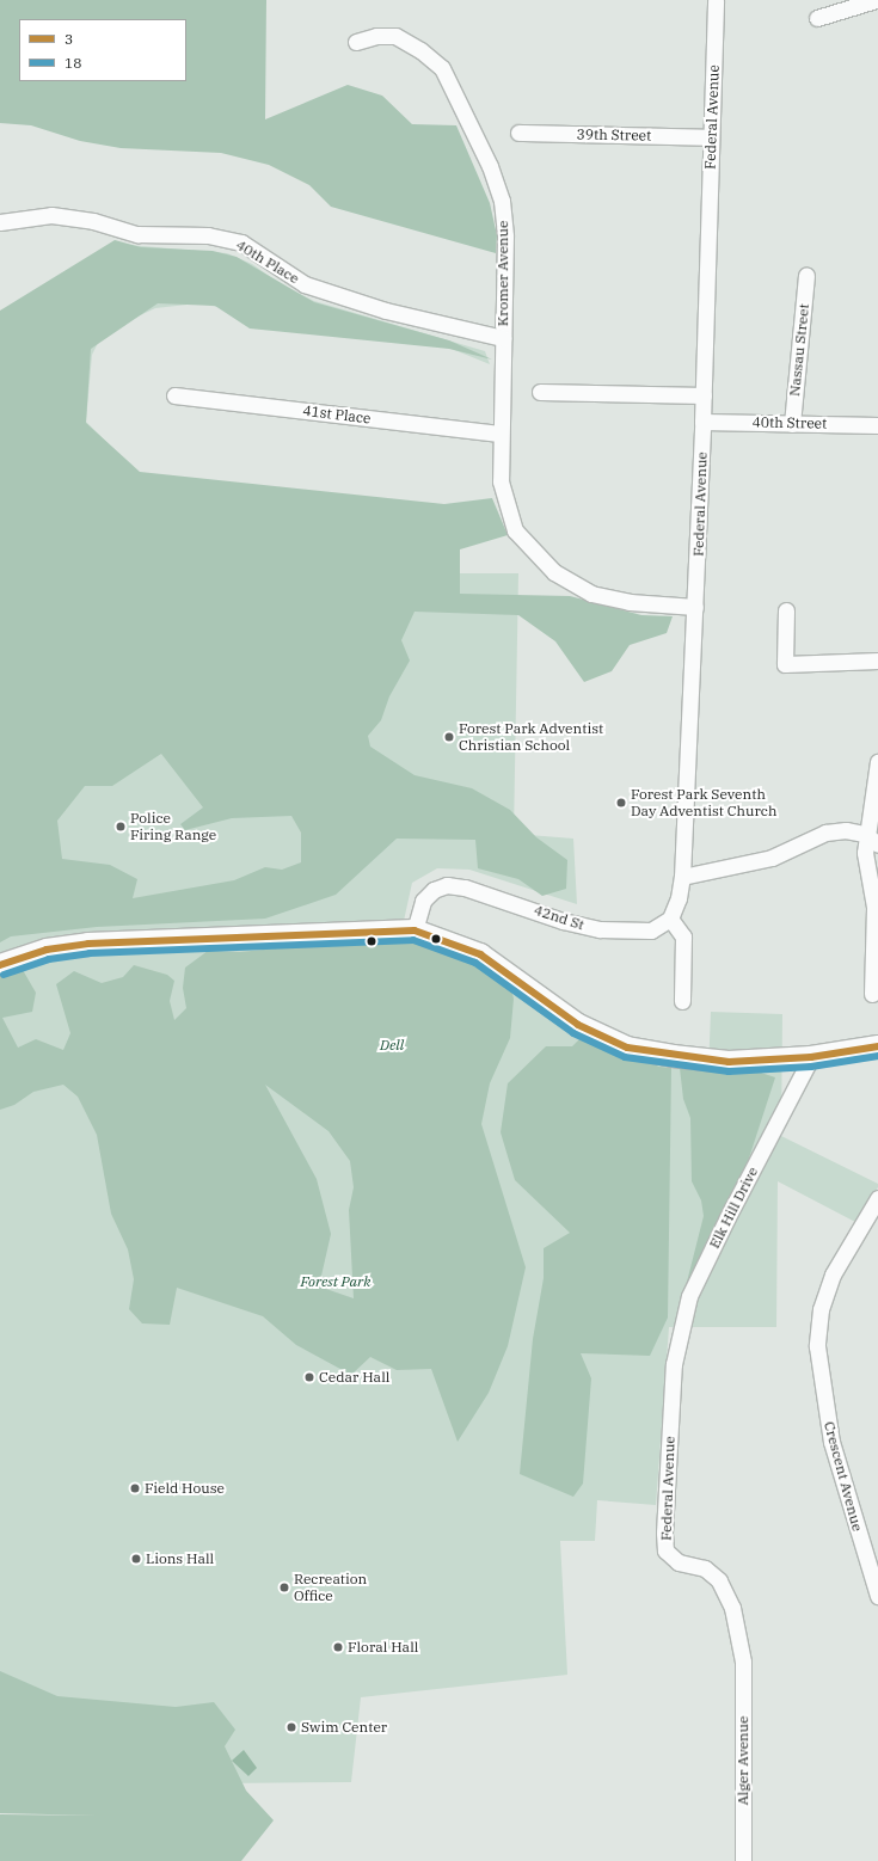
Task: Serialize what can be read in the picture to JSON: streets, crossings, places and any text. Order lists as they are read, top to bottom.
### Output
{
  "streets": {
    "street": [
      "Federal Avenue",
      "39th Street",
      "40th Place",
      "Kromer Avenue",
      "Nassau Street",
      "41st Place",
      "40th Street",
      "42nd St",
      "Elk Hill Drive",
      "Crescent Avenue",
      "Alger Avenue"
    ]
  },
  "crossings": [
    ["Federal Avenue", "39th Street"],
    ["Federal Avenue", "Kromer Avenue"],
    ["Federal Avenue", "40th Street"],
    ["Federal Avenue", "42nd St"],
    ["Federal Avenue", "Elk Hill Drive"],
    ["Federal Avenue", "Alger Avenue"],
    ["40th Place", "Kromer Avenue"],
    ["Kromer Avenue", "41st Place"],
    ["Nassau Street", "40th Street"]
  ],
  "parks": ["Dell", "Forest Park"],
  "places": [
    "Forest Park Adventist Christian School",
    "Forest Park Seventh Day Adventist Church",
    "Police Firing Range",
    "Cedar Hall",
    "Field House",
    "Lions Hall",
    "Recreation Office",
    "Floral Hall",
    "Swim Center"
  ],
  "lines": ["transit line 3", "transit line 18"],
  "legend": ["3", "18"]
}
